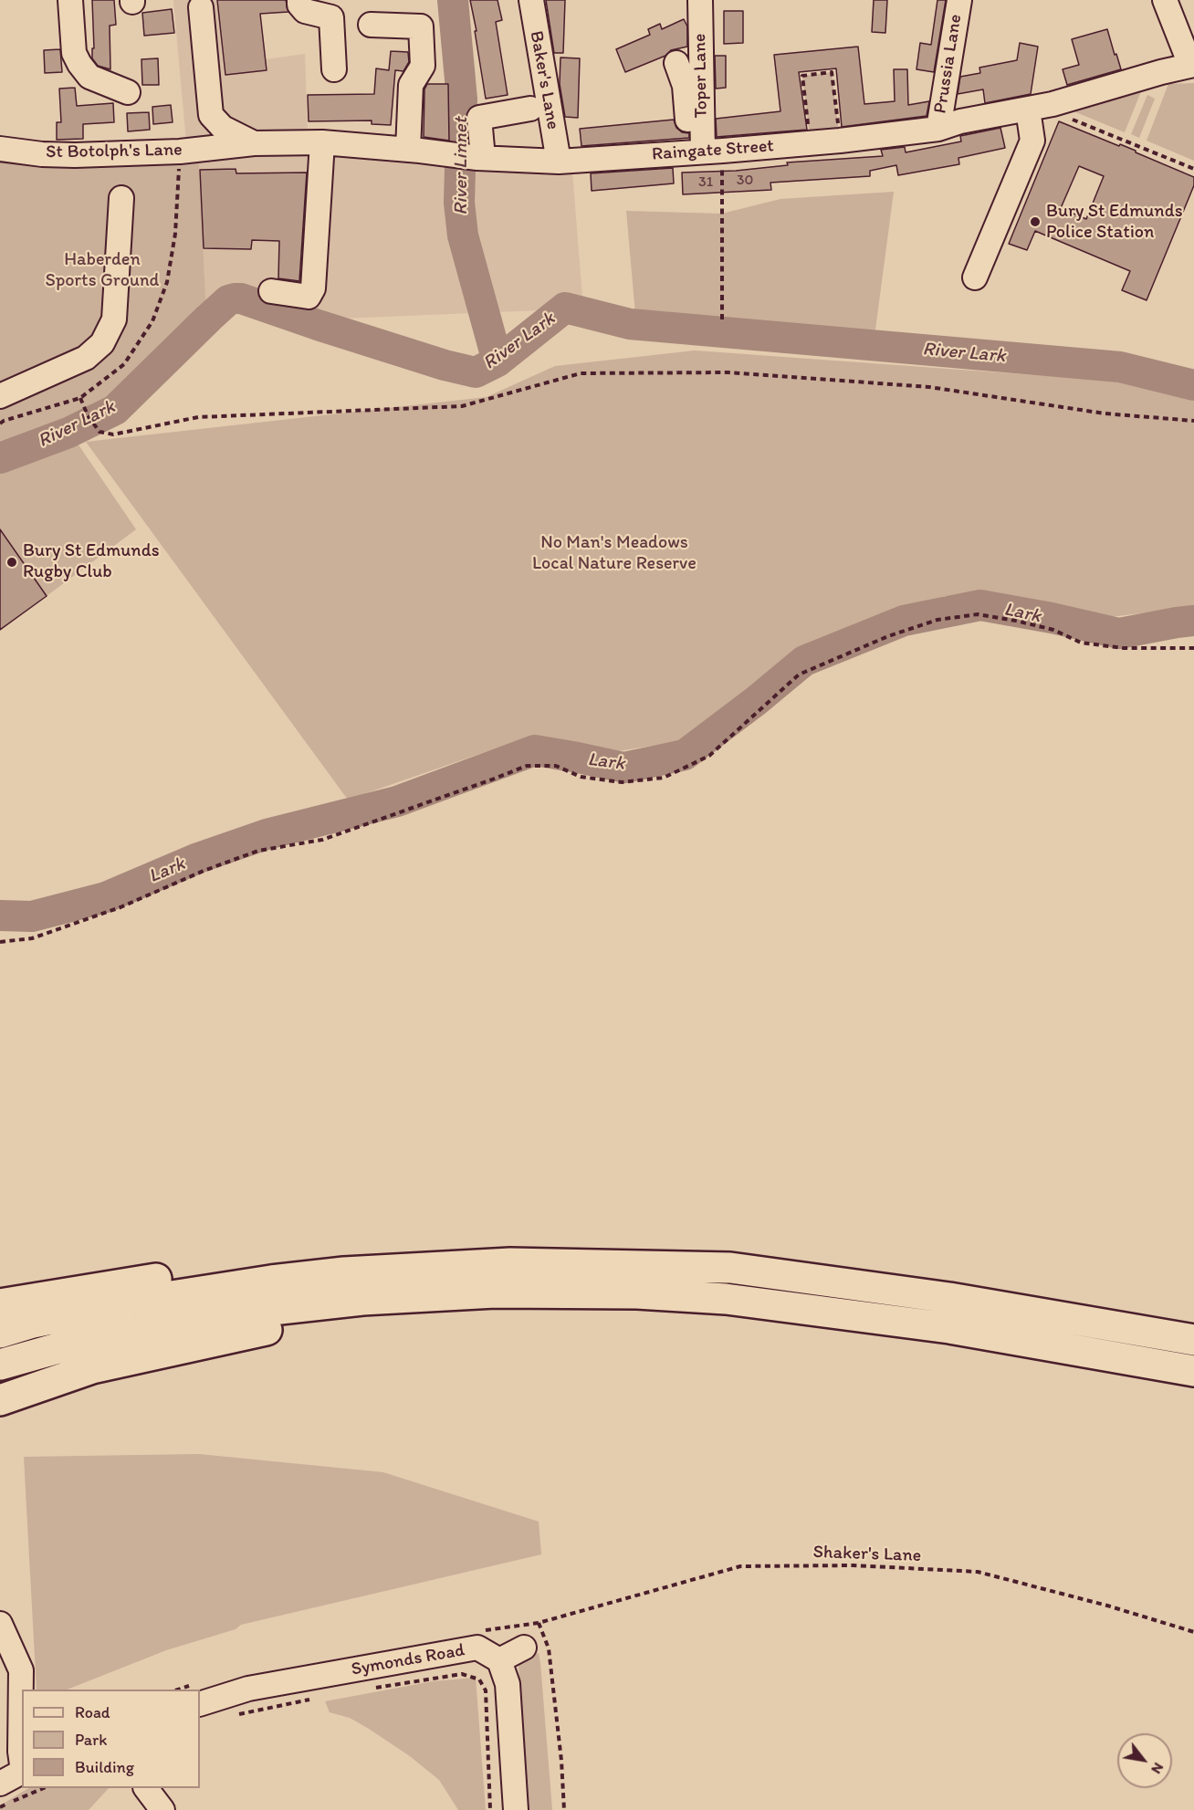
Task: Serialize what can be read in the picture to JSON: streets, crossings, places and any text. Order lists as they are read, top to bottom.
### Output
{
  "streets": {
    "street": [
      "Prussia Lane",
      "Toper Lane",
      "Baker's Lane",
      "Raingate Street",
      "St Botolph's Lane",
      "Symonds Road"
    ],
    "path": ["Shaker's Lane"]
  },
  "crossings": [
    ["Prussia Lane", "Raingate Street"],
    ["Toper Lane", "Raingate Street"],
    ["Baker's Lane", "Raingate Street"],
    ["Raingate Street", "St Botolph's Lane"]
  ],
  "water": ["River Linnet", "River Lark", "Lark"],
  "parks": ["Haberden Sports Ground", "No Man's Meadows Local Nature Reserve"],
  "places": ["Bury St Edmunds Police Station", "Bury St Edmunds Rugby Club"],
  "house_numbers": ["30", "31"],
  "legend": ["Road", "Park", "Building"],
  "north": "bottom right"
}
